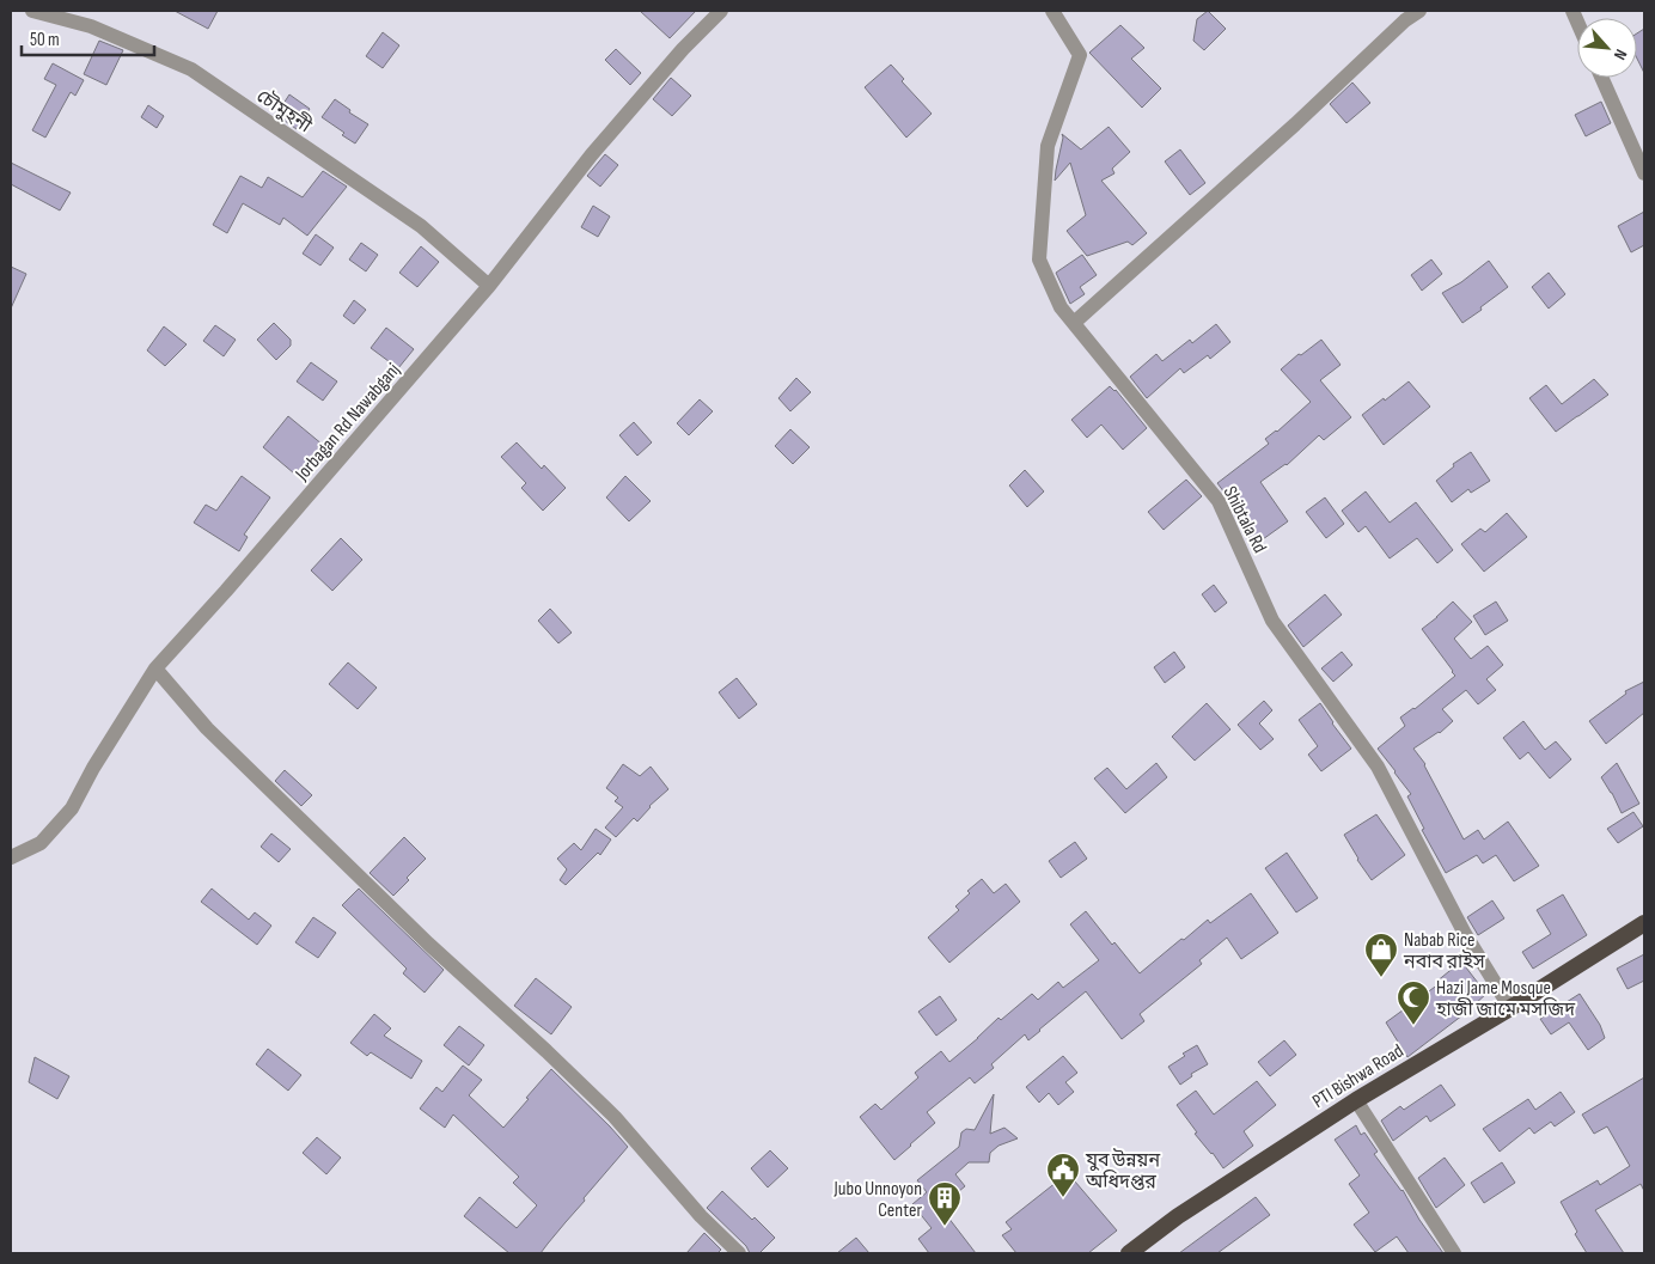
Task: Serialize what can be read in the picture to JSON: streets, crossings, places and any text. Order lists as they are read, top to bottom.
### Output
{
  "streets": {
    "highway": ["PTI Bishwa Road"],
    "street": ["চৌমুহনী", "Jorbagan Rd Nawabganj", "Shibtala Rd"]
  },
  "crossings": [
    ["চৌমুহনী", "Jorbagan Rd Nawabganj"],
    ["Shibtala Rd", "PTI Bishwa Road"]
  ],
  "places": {
    "shop": ["Nabab Rice নবাব রাইস"],
    "mosque": ["Hazi Jame Mosque হাজী জামে মসজিদ"],
    "public building": ["যুব উন্নয়ন অধিদপ্তর"],
    "building": ["Jubo Unnoyon Center"]
  },
  "scale_bar": "50 m",
  "north": "bottom right"
}
